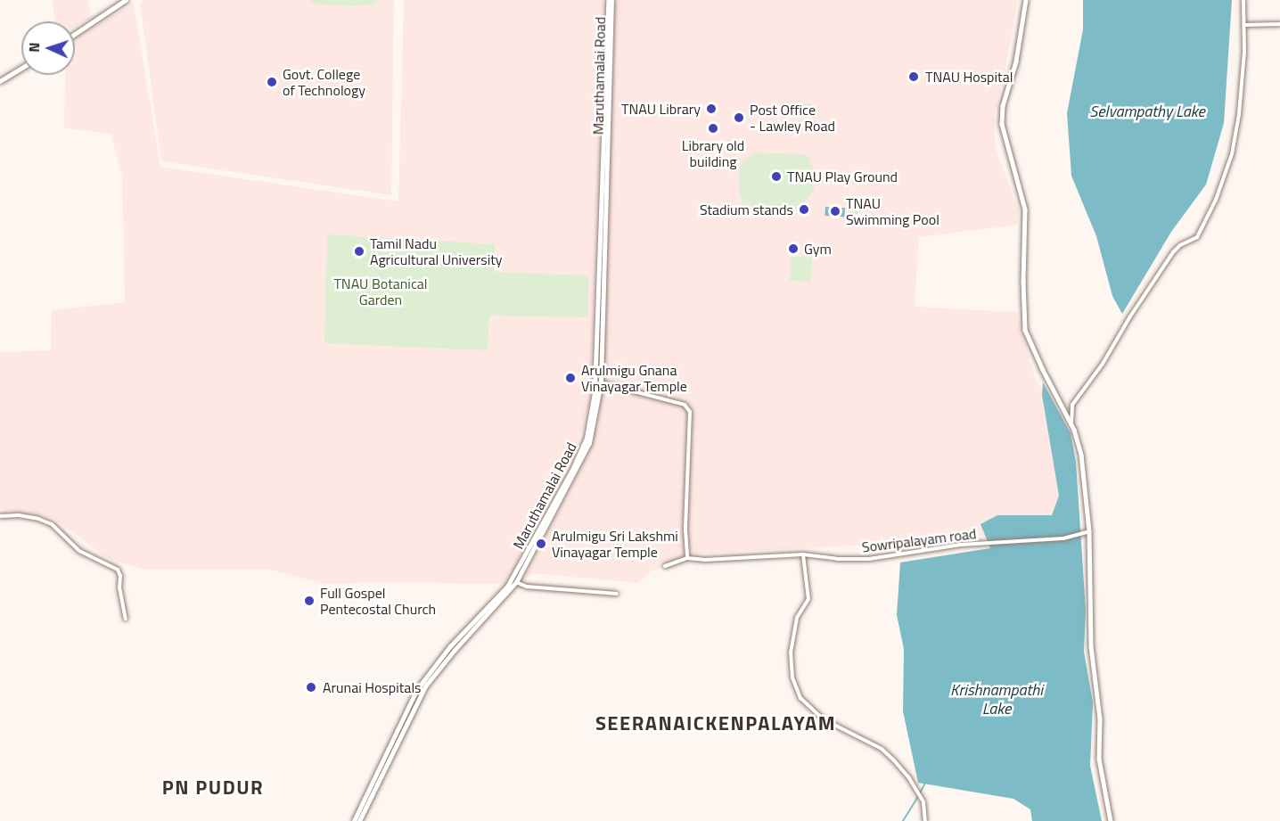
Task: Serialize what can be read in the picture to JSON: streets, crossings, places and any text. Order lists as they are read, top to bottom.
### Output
{
  "streets": {
    "main road": ["Maruthamalai Road"],
    "street": ["Sowripalayam road"]
  },
  "districts": ["SEERANAICKENPALAYAM", "PN PUDUR"],
  "water": ["Selvampathy Lake", "Krishnampathi Lake"],
  "parks": ["TNAU Botanical Garden"],
  "places": [
    "TNAU Hospital",
    "Govt. College of Technology",
    "TNAU Library",
    "Post Office - Lawley Road",
    "Library old building",
    "TNAU Play Ground",
    "Stadium stands",
    "TNAU Swimming Pool",
    "Gym",
    "Tamil Nadu Agricultural University",
    "Arulmigu Gnana Vinayagar Temple",
    "Arulmigu Sri Lakshmi Vinayagar Temple",
    "Full Gospel Pentecostal Church",
    "Arunai Hospitals"
  ],
  "north": "left"
}
